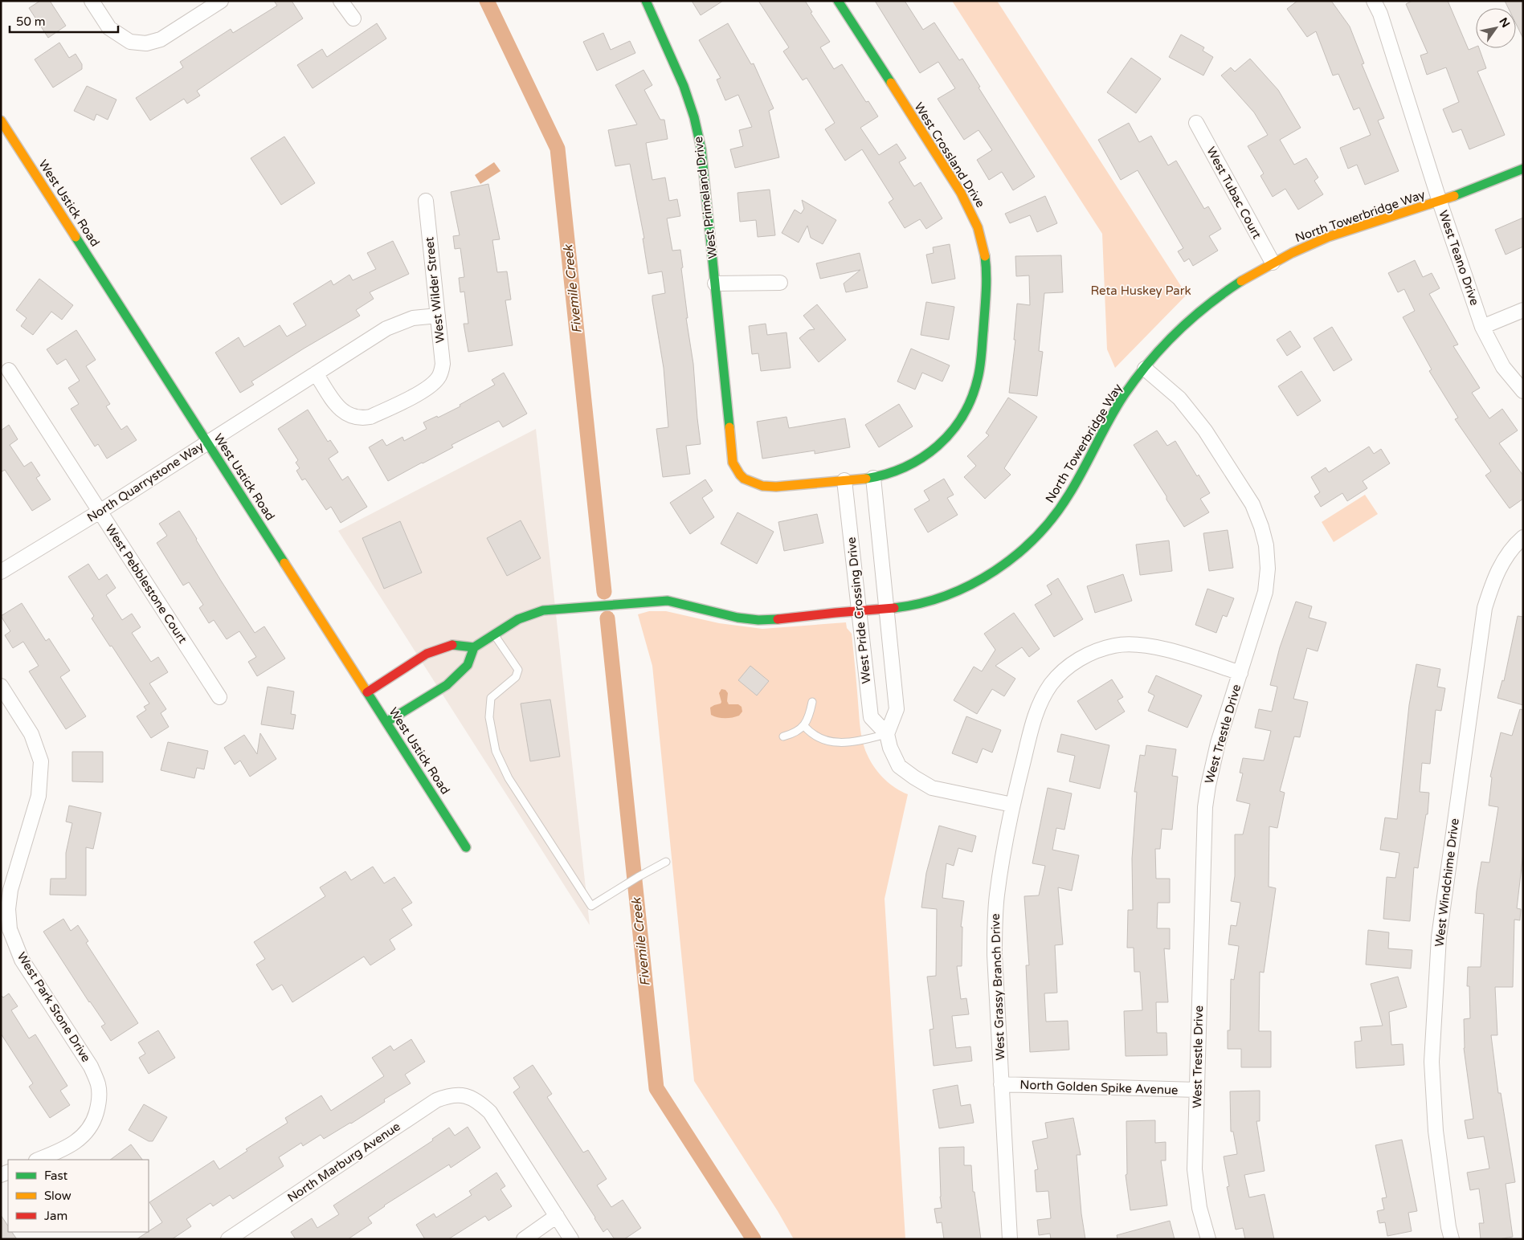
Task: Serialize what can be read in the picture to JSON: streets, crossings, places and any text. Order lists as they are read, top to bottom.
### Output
{
  "streets": {
    "street": [
      "West Crossland Drive",
      "West Tubac Court",
      "West Primeland Drive",
      "West Ustick Road",
      "North Towerbridge Way",
      "West Teano Drive",
      "West Wilder Street",
      "North Quarrystone Way",
      "West Pebblestone Court",
      "West Pride Crossing Drive",
      "West Trestle Drive",
      "West Windchime Drive",
      "West Grassy Branch Drive",
      "West Park Stone Drive",
      "North Golden Spike Avenue",
      "North Marburg Avenue"
    ]
  },
  "crossings": [
    ["West Crossland Drive", "West Primeland Drive"],
    ["West Crossland Drive", "West Pride Crossing Drive"],
    ["West Tubac Court", "North Towerbridge Way"],
    ["West Ustick Road", "North Quarrystone Way"],
    ["North Towerbridge Way", "West Teano Drive"],
    ["North Towerbridge Way", "West Pride Crossing Drive"],
    ["North Towerbridge Way", "West Trestle Drive"],
    ["West Wilder Street", "North Quarrystone Way"],
    ["North Quarrystone Way", "West Pebblestone Court"],
    ["West Pride Crossing Drive", "West Grassy Branch Drive"],
    ["West Trestle Drive", "West Grassy Branch Drive"],
    ["West Trestle Drive", "North Golden Spike Avenue"],
    ["West Grassy Branch Drive", "North Golden Spike Avenue"]
  ],
  "water": ["Fivemile Creek"],
  "parks": ["Reta Huskey Park"],
  "legend": ["Fast", "Slow", "Jam"],
  "scale_bar": "50 m",
  "north": "top right"
}
